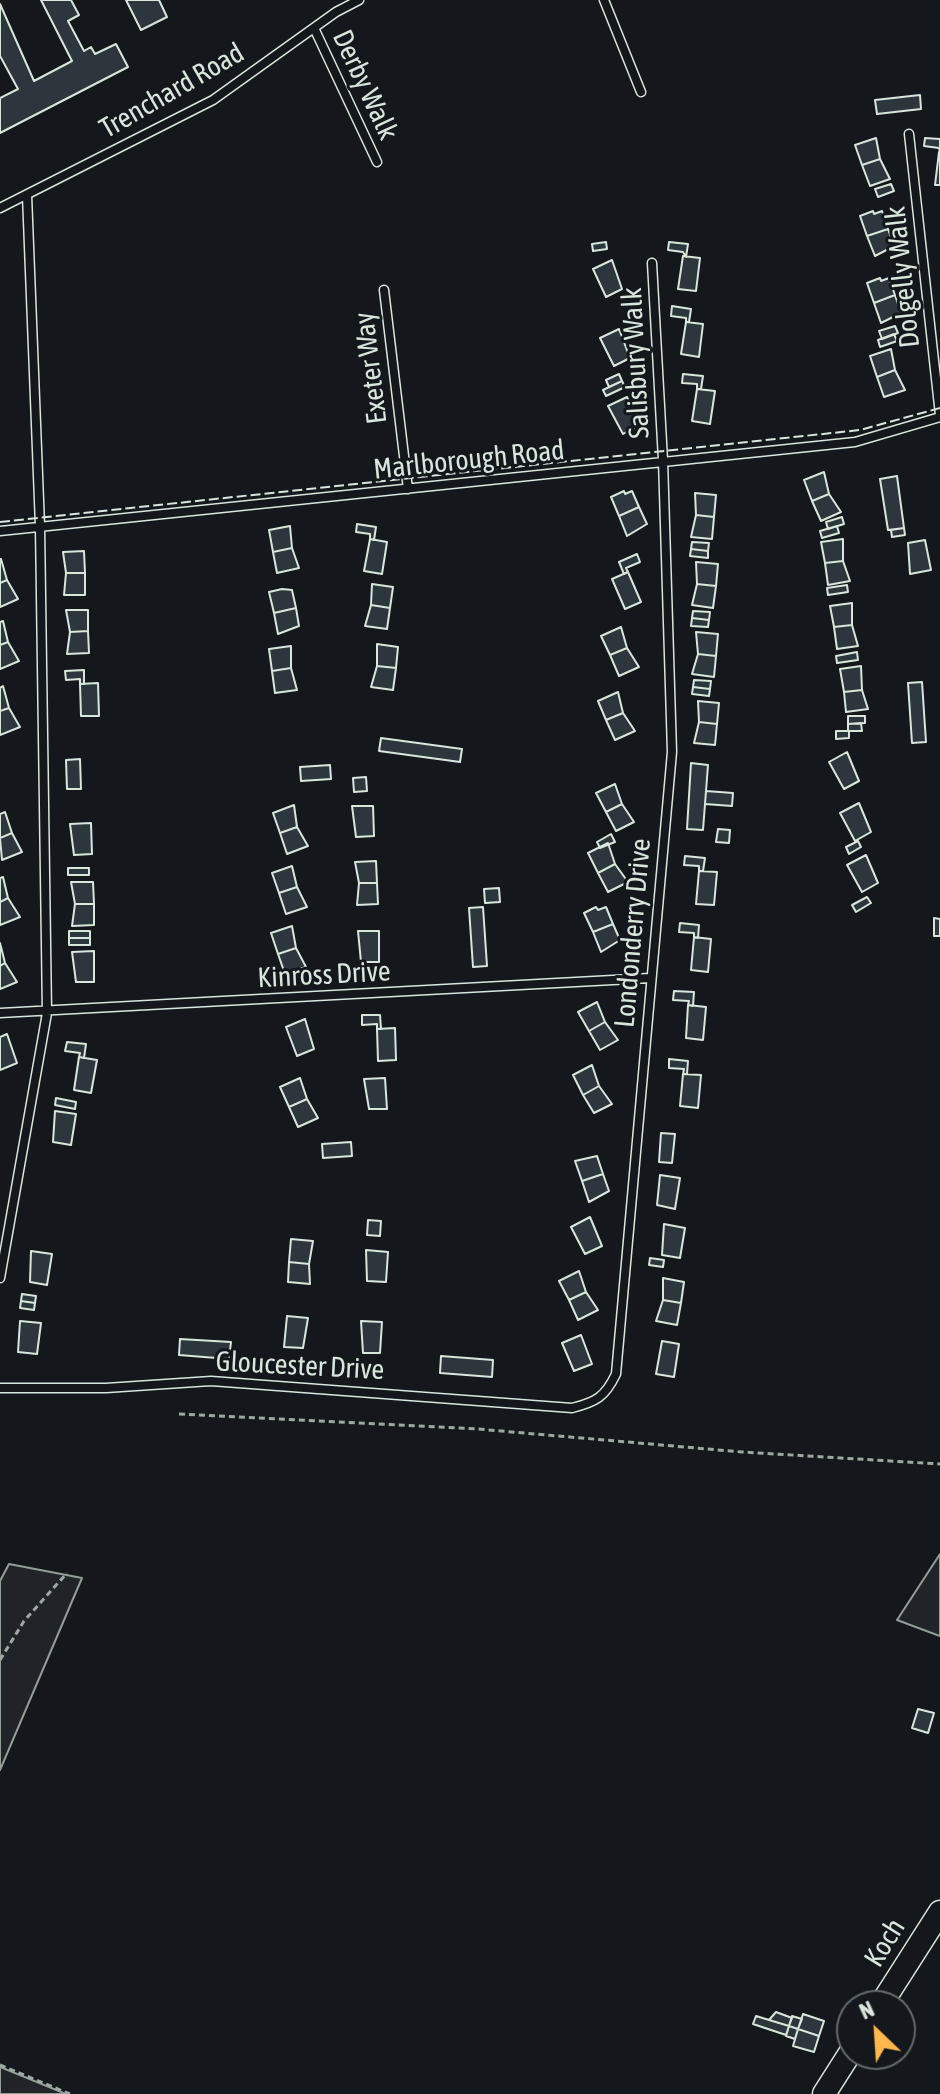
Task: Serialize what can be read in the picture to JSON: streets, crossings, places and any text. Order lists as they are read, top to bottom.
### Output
{
  "streets": {
    "street": ["Koch"],
    "lane": [
      "Derby Walk",
      "Trenchard Road",
      "Dolgelly Walk",
      "Salisbury Walk",
      "Exeter Way",
      "Marlborough Road",
      "Londonderry Drive",
      "Kinross Drive",
      "Gloucester Drive"
    ]
  },
  "crossings": [
    ["Derby Walk", "Trenchard Road"],
    ["Dolgelly Walk", "Marlborough Road"],
    ["Salisbury Walk", "Marlborough Road"],
    ["Salisbury Walk", "Londonderry Drive"],
    ["Exeter Way", "Marlborough Road"],
    ["Marlborough Road", "Londonderry Drive"],
    ["Londonderry Drive", "Kinross Drive"],
    ["Londonderry Drive", "Gloucester Drive"]
  ],
  "north": "top left"
}
